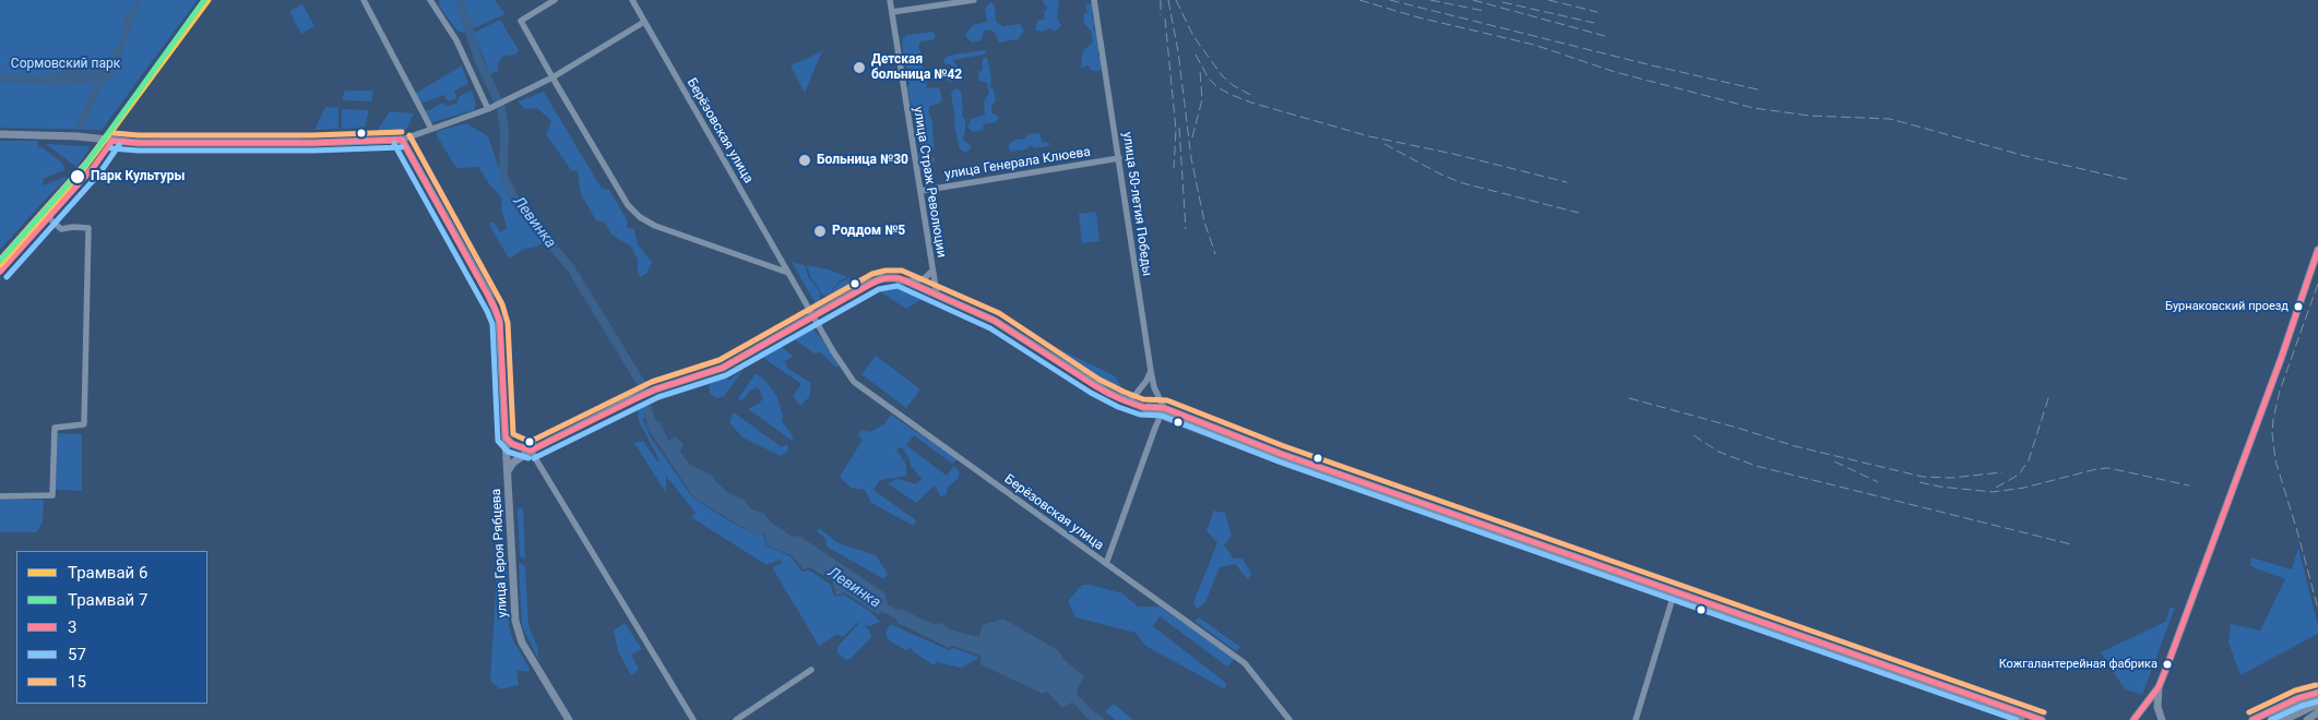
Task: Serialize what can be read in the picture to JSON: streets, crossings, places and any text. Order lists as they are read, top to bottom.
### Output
{
  "streets": {
    "main road": ["улица Героя Рябцева"],
    "street": [
      "Берёзовская улица",
      "улица Генерала Клюева",
      "улица Страж Революции",
      "улица 50-летия Победы"
    ]
  },
  "crossings": [
    ["улица Генерала Клюева", "улица Страж Революции"],
    ["улица Генерала Клюева", "улица 50-летия Победы"]
  ],
  "water": ["Левинка"],
  "parks": ["Сормовский парк"],
  "places": [
    "Детская больница №42",
    "Больница №30",
    "Парк Культуры",
    "Роддом №5",
    "Бурнаковский проезд",
    "Кожгалантерейная фабрика"
  ],
  "lines": [
    "tram line 6",
    "tram line 7",
    "transit line 15",
    "transit line 3",
    "transit line 57"
  ],
  "legend": [
    "Трамвай 6",
    "Трамвай 7",
    "3",
    "57",
    "15"
  ]
}
